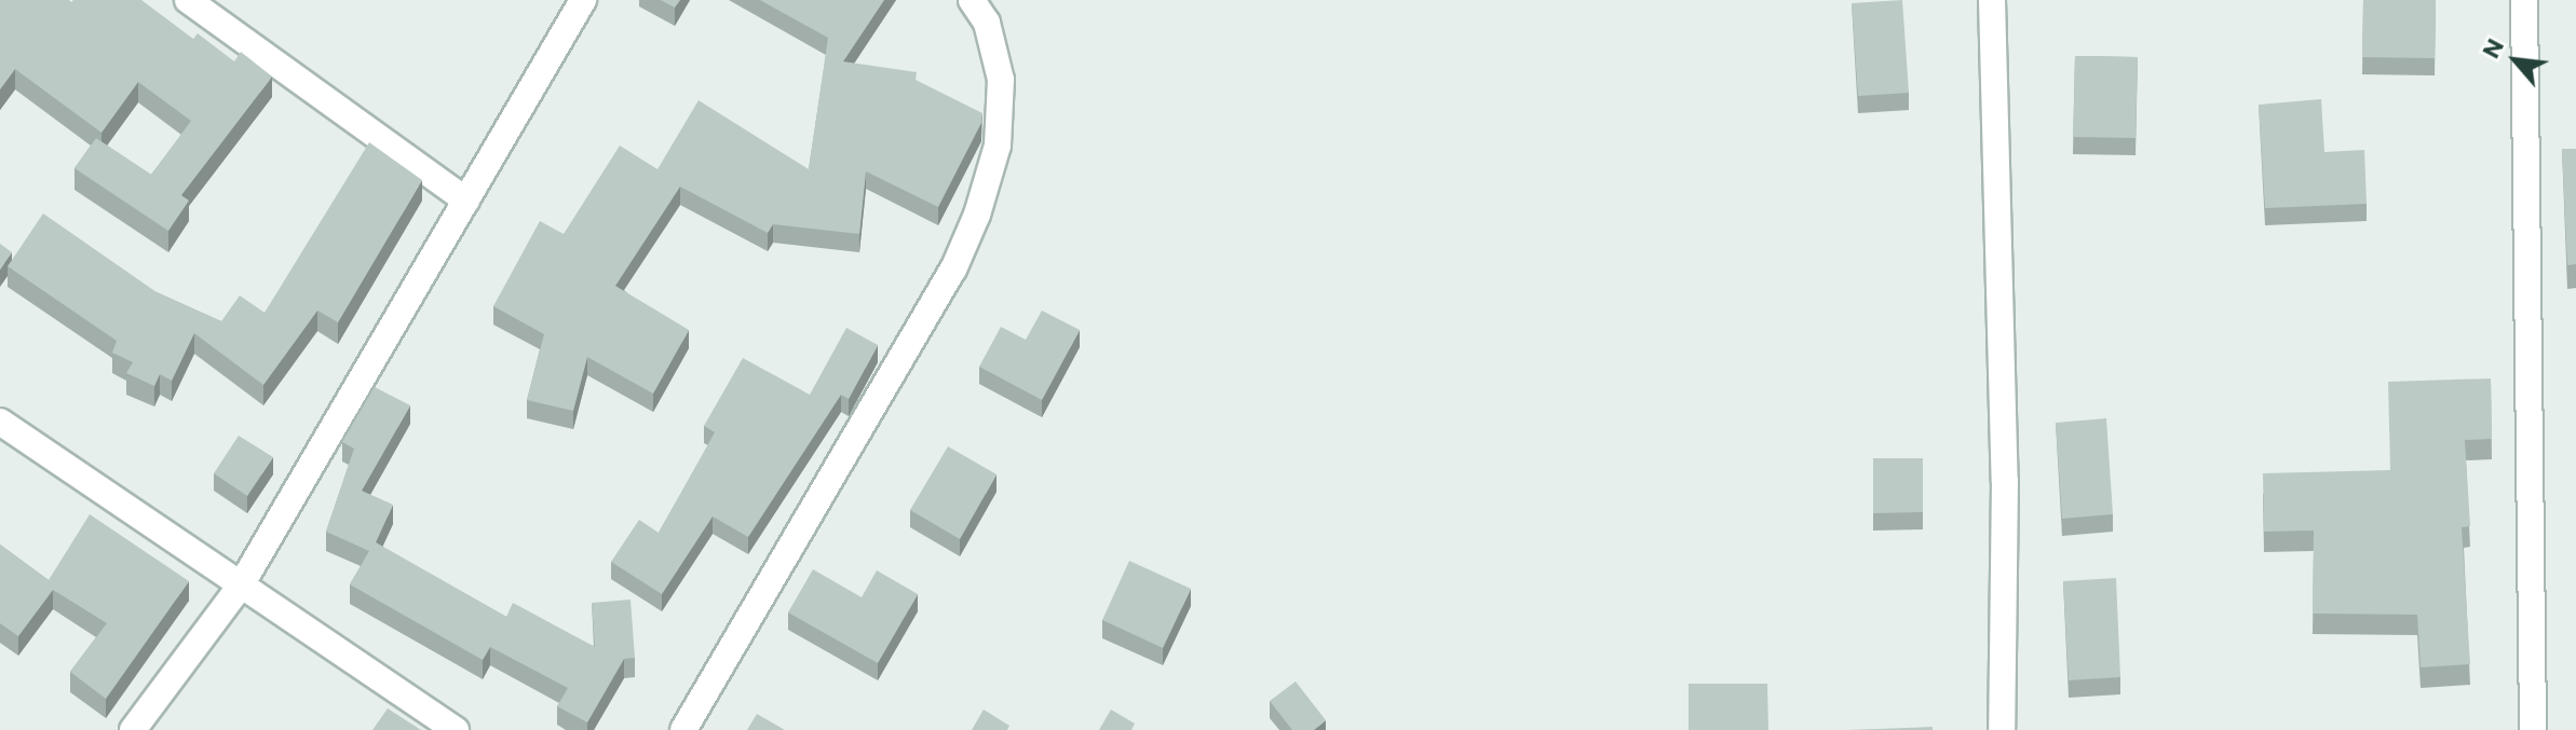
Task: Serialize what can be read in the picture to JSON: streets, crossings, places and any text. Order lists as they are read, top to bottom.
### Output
{
  "north": "top left"
}
